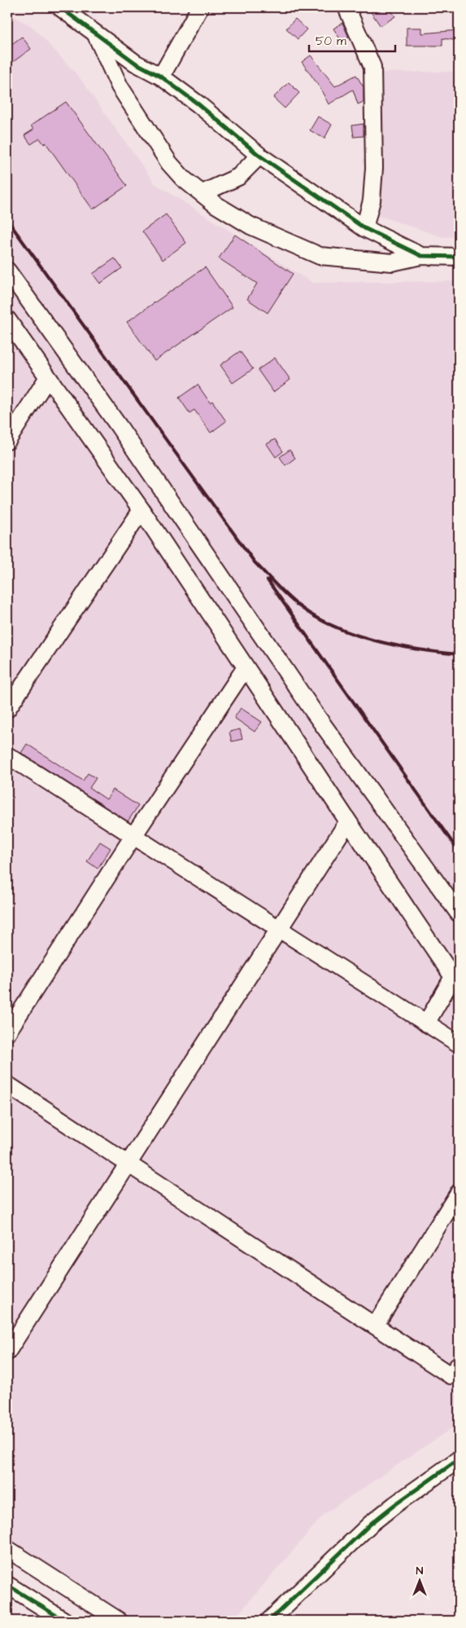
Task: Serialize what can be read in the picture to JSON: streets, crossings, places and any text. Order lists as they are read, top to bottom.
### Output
{
  "scale_bar": "50 m",
  "north": "top"
}
